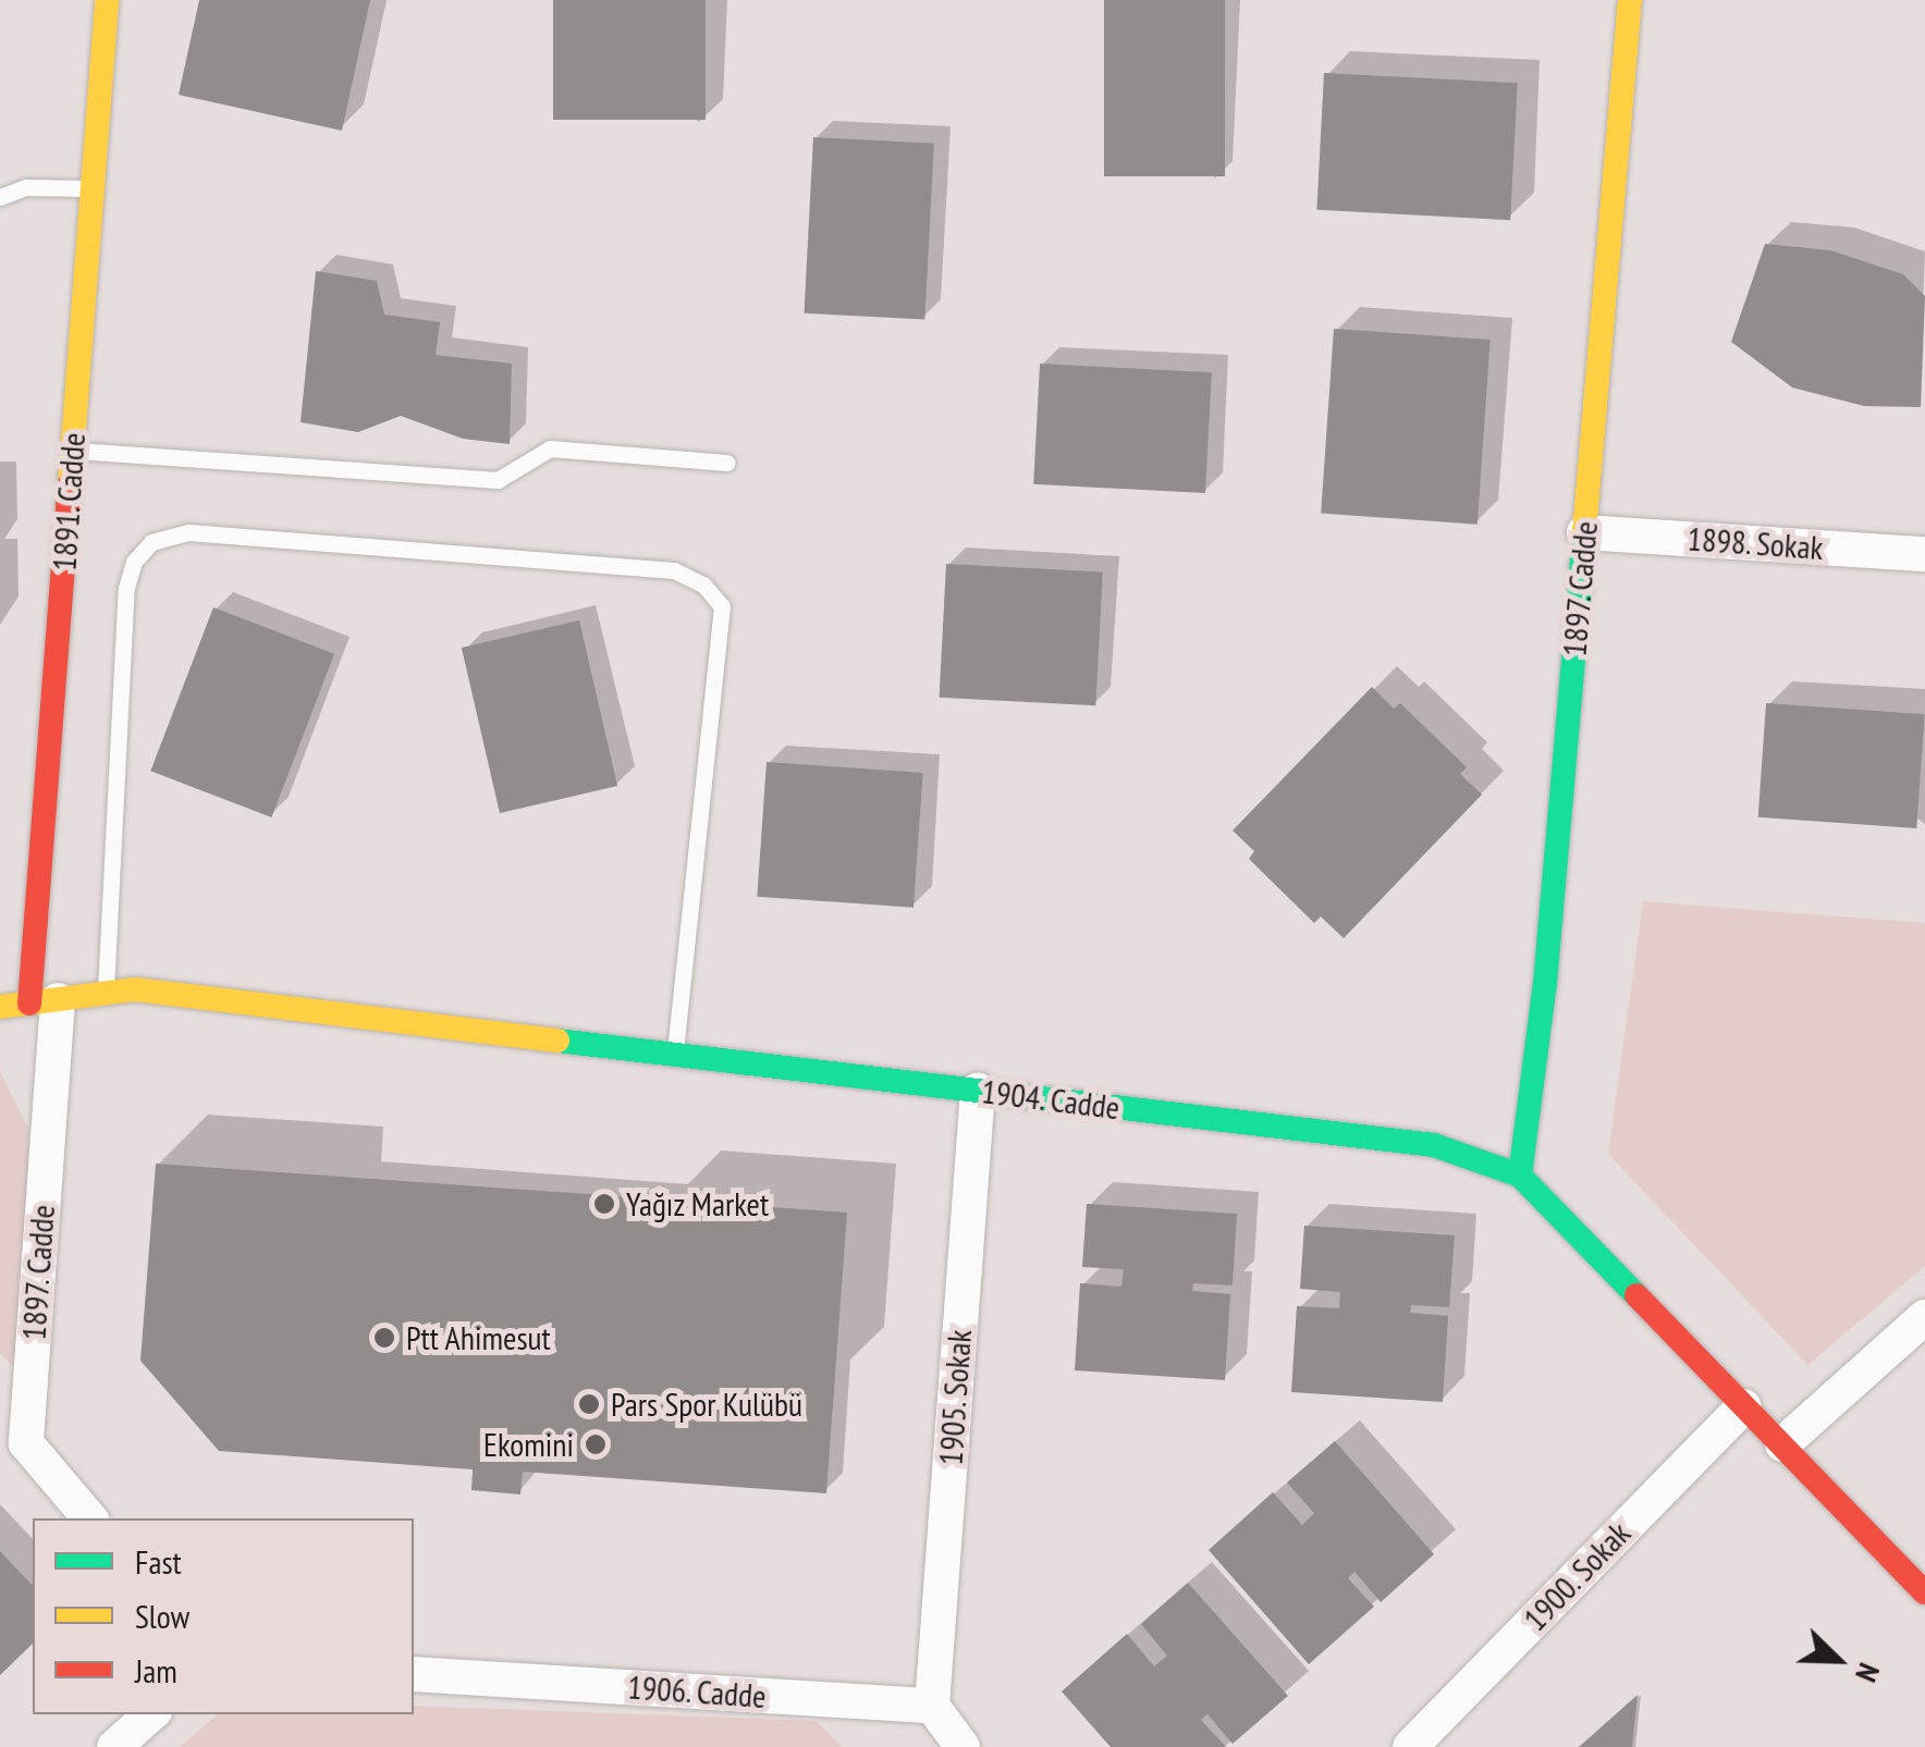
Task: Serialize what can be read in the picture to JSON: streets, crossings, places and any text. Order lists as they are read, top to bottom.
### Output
{
  "streets": {
    "street": [
      "1891. Cadde",
      "1898. Sokak",
      "1897. Cadde",
      "1904. Cadde",
      "1905. Sokak",
      "1900. Sokak",
      "1906. Cadde"
    ]
  },
  "crossings": [
    ["1891. Cadde", "1897. Cadde"],
    ["1891. Cadde", "1904. Cadde"],
    ["1898. Sokak", "1897. Cadde"],
    ["1897. Cadde", "1904. Cadde"],
    ["1904. Cadde", "1905. Sokak"],
    ["1904. Cadde", "1900. Sokak"],
    ["1905. Sokak", "1906. Cadde"]
  ],
  "places": [
    "Yağız Market",
    "Ptt Ahimesut",
    "Pars Spor Kulübü",
    "Ekomini"
  ],
  "legend": ["Fast", "Slow", "Jam"],
  "north": "bottom right"
}
